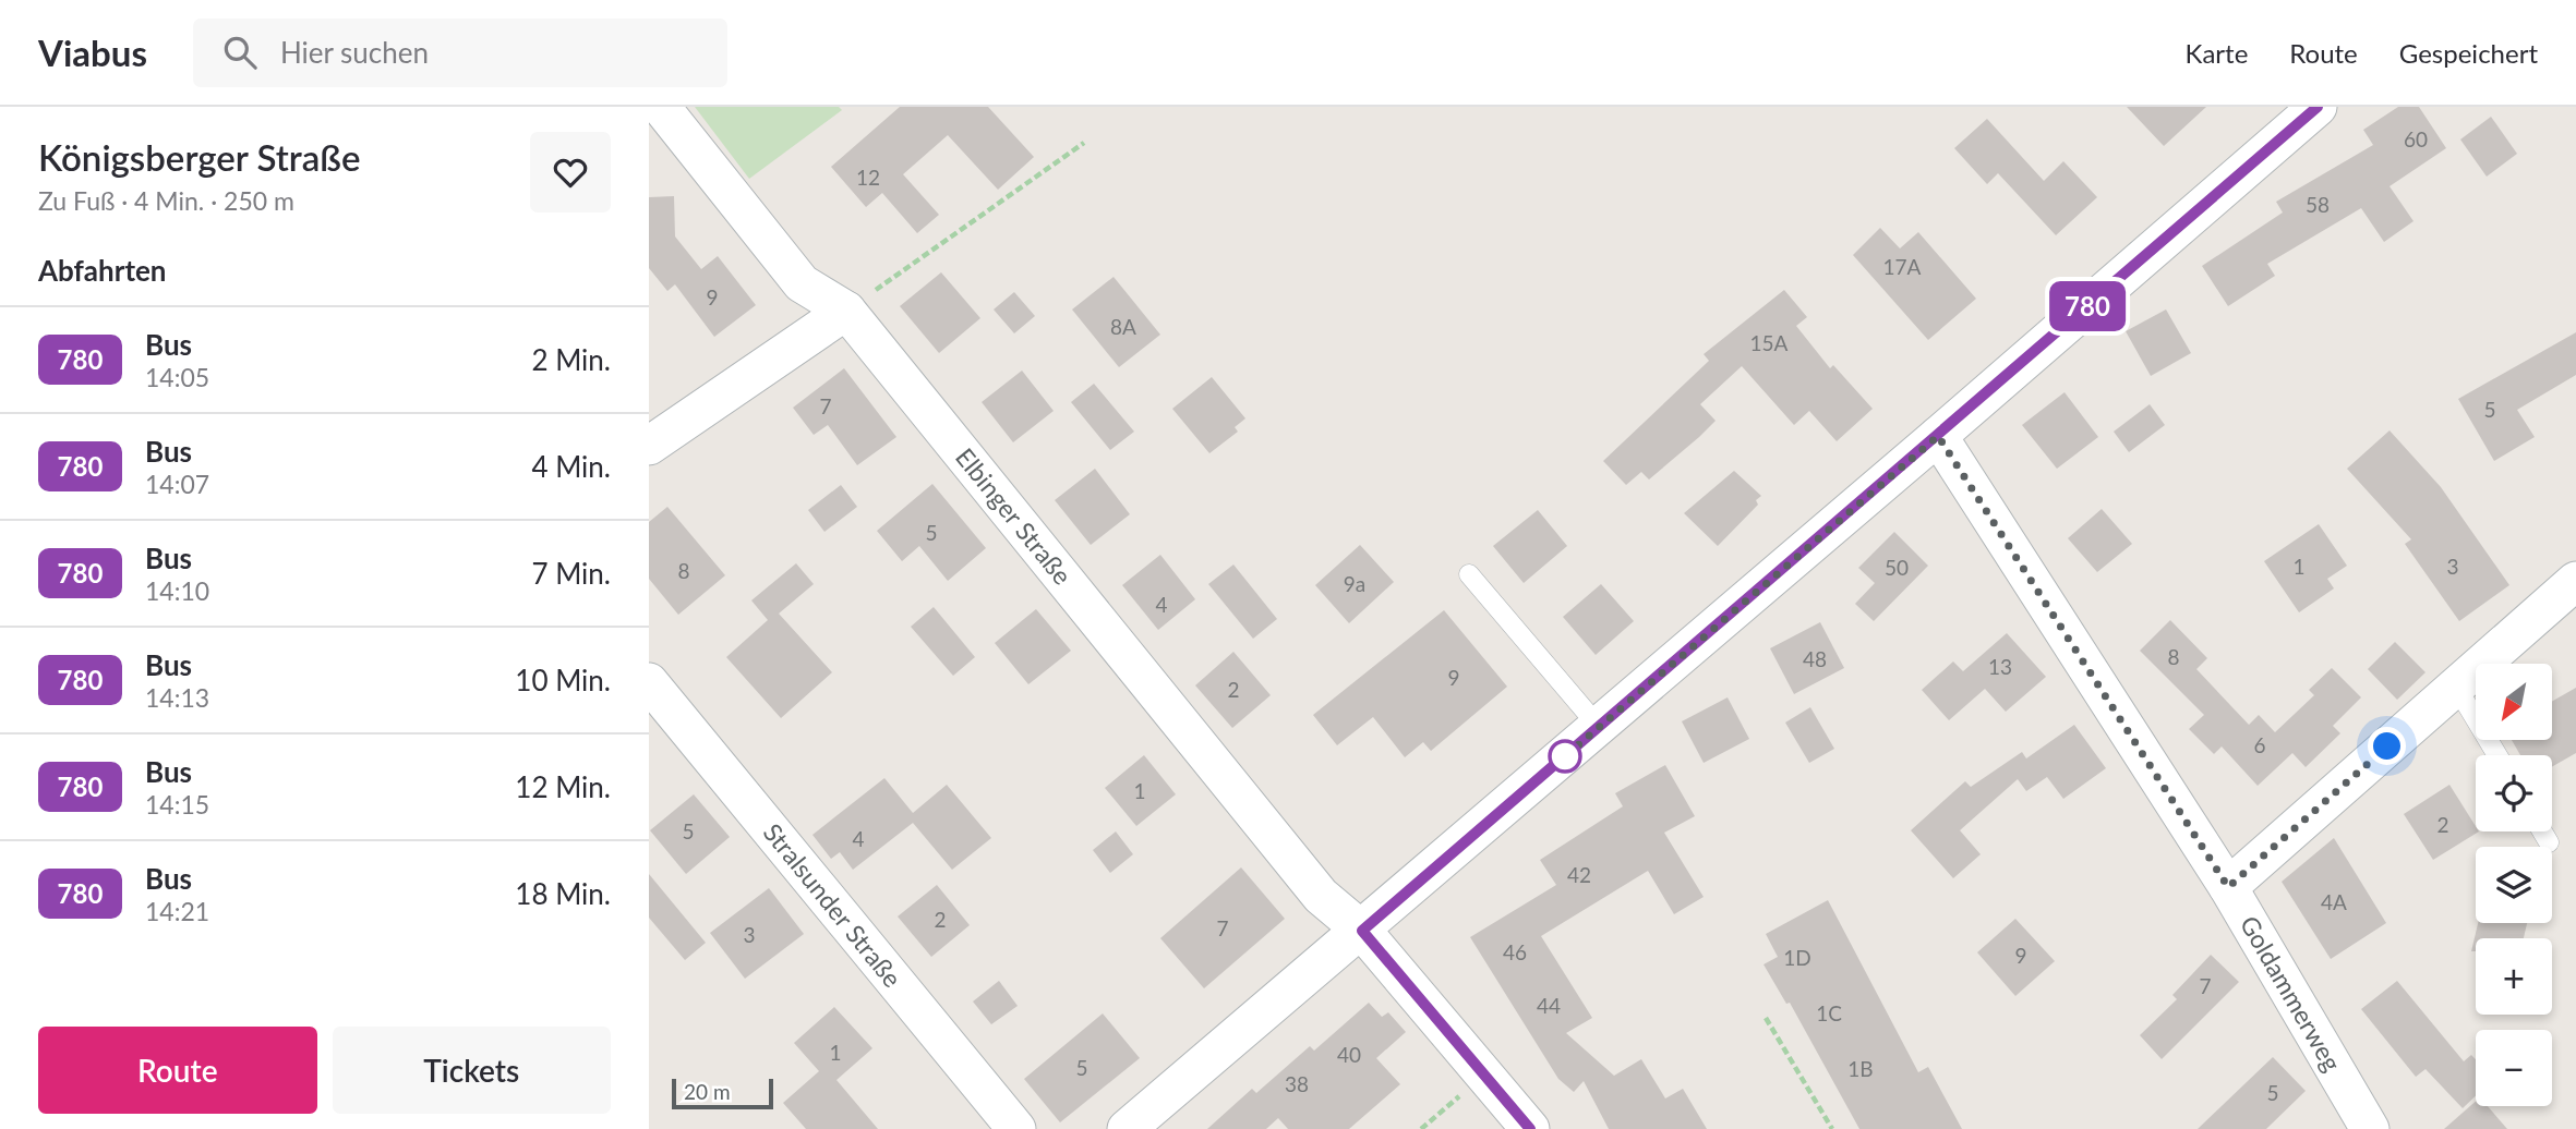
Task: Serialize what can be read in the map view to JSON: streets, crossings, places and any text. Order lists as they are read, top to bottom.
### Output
{
  "streets": {
    "street": ["Elbinger Straße", "Stralsunder Straße", "Goldammerweg"]
  },
  "lines": ["bus line 780"],
  "house_numbers": [
    "60",
    "12",
    "58",
    "17A",
    "9",
    "8A",
    "15A",
    "7",
    "5",
    "5",
    "1",
    "3",
    "50",
    "8",
    "9a",
    "4",
    "8",
    "48",
    "13",
    "9",
    "2",
    "6",
    "1",
    "2",
    "5",
    "4",
    "42",
    "4A",
    "2",
    "7",
    "3",
    "46",
    "9",
    "1D",
    "7",
    "44",
    "1C",
    "1",
    "40",
    "5",
    "1B",
    "38",
    "5"
  ],
  "scale_bar": "20 m",
  "north": "bottom left",
  "page": {
    "header": "Viabus",
    "search": "Hier suchen",
    "nav": ["Karte", "Route", "Gespeichert"],
    "heading": [
      ["Königsberger Straße", "Zu Fuß · 4 Min. · 250 m"],
      "Abfahrten"
    ],
    "on_map": "780",
    "list": [
      {
        "mark": "780",
        "name": "Bus",
        "note": "14:05",
        "value": "2 Min."
      },
      {
        "mark": "780",
        "name": "Bus",
        "note": "14:07",
        "value": "4 Min."
      },
      {
        "mark": "780",
        "name": "Bus",
        "note": "14:10",
        "value": "7 Min."
      },
      {
        "mark": "780",
        "name": "Bus",
        "note": "14:13",
        "value": "10 Min."
      },
      {
        "mark": "780",
        "name": "Bus",
        "note": "14:15",
        "value": "12 Min."
      },
      {
        "mark": "780",
        "name": "Bus",
        "note": "14:21",
        "value": "18 Min."
      }
    ],
    "map_buttons": ["+", "−"],
    "buttons": ["Route", "Tickets"],
    "scale": "20 m"
  }
}
